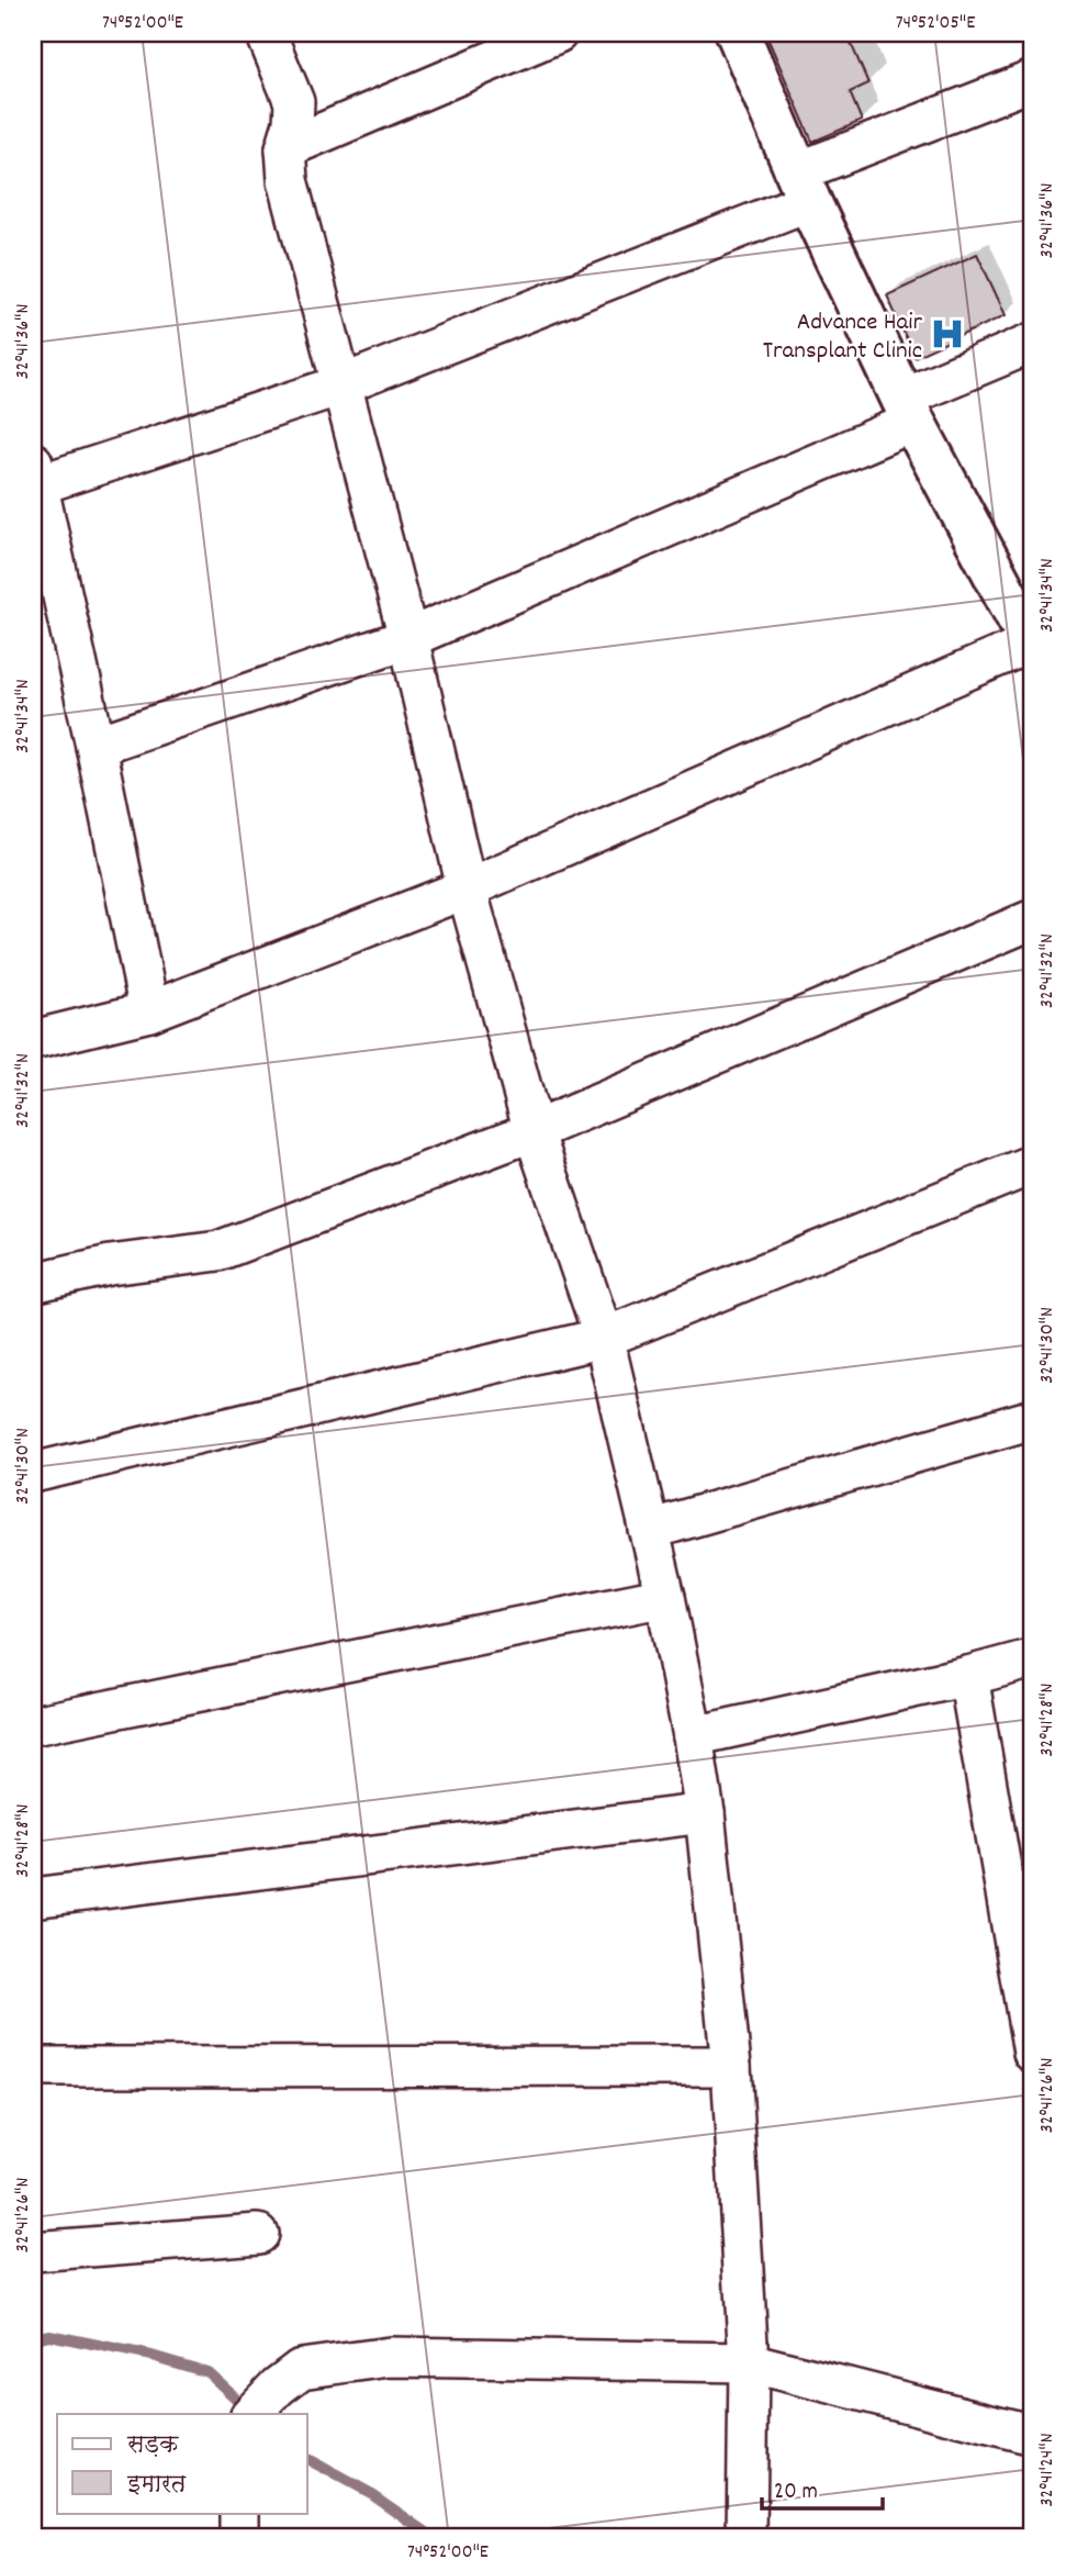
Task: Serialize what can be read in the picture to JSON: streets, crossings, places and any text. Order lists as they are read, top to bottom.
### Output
{
  "places": {
    "hospital": ["Advance Hair Transplant Clinic"]
  },
  "legend": ["सड़क", "इमारत"],
  "scale_bar": "20 m",
  "coordinates": [
    "74°52'00\"E",
    "74°52'05\"E",
    "32°41'36\"N",
    "32°41'34\"N",
    "32°41'32\"N",
    "32°41'30\"N",
    "32°41'28\"N",
    "32°41'26\"N",
    "32°41'24\"N"
  ]
}
